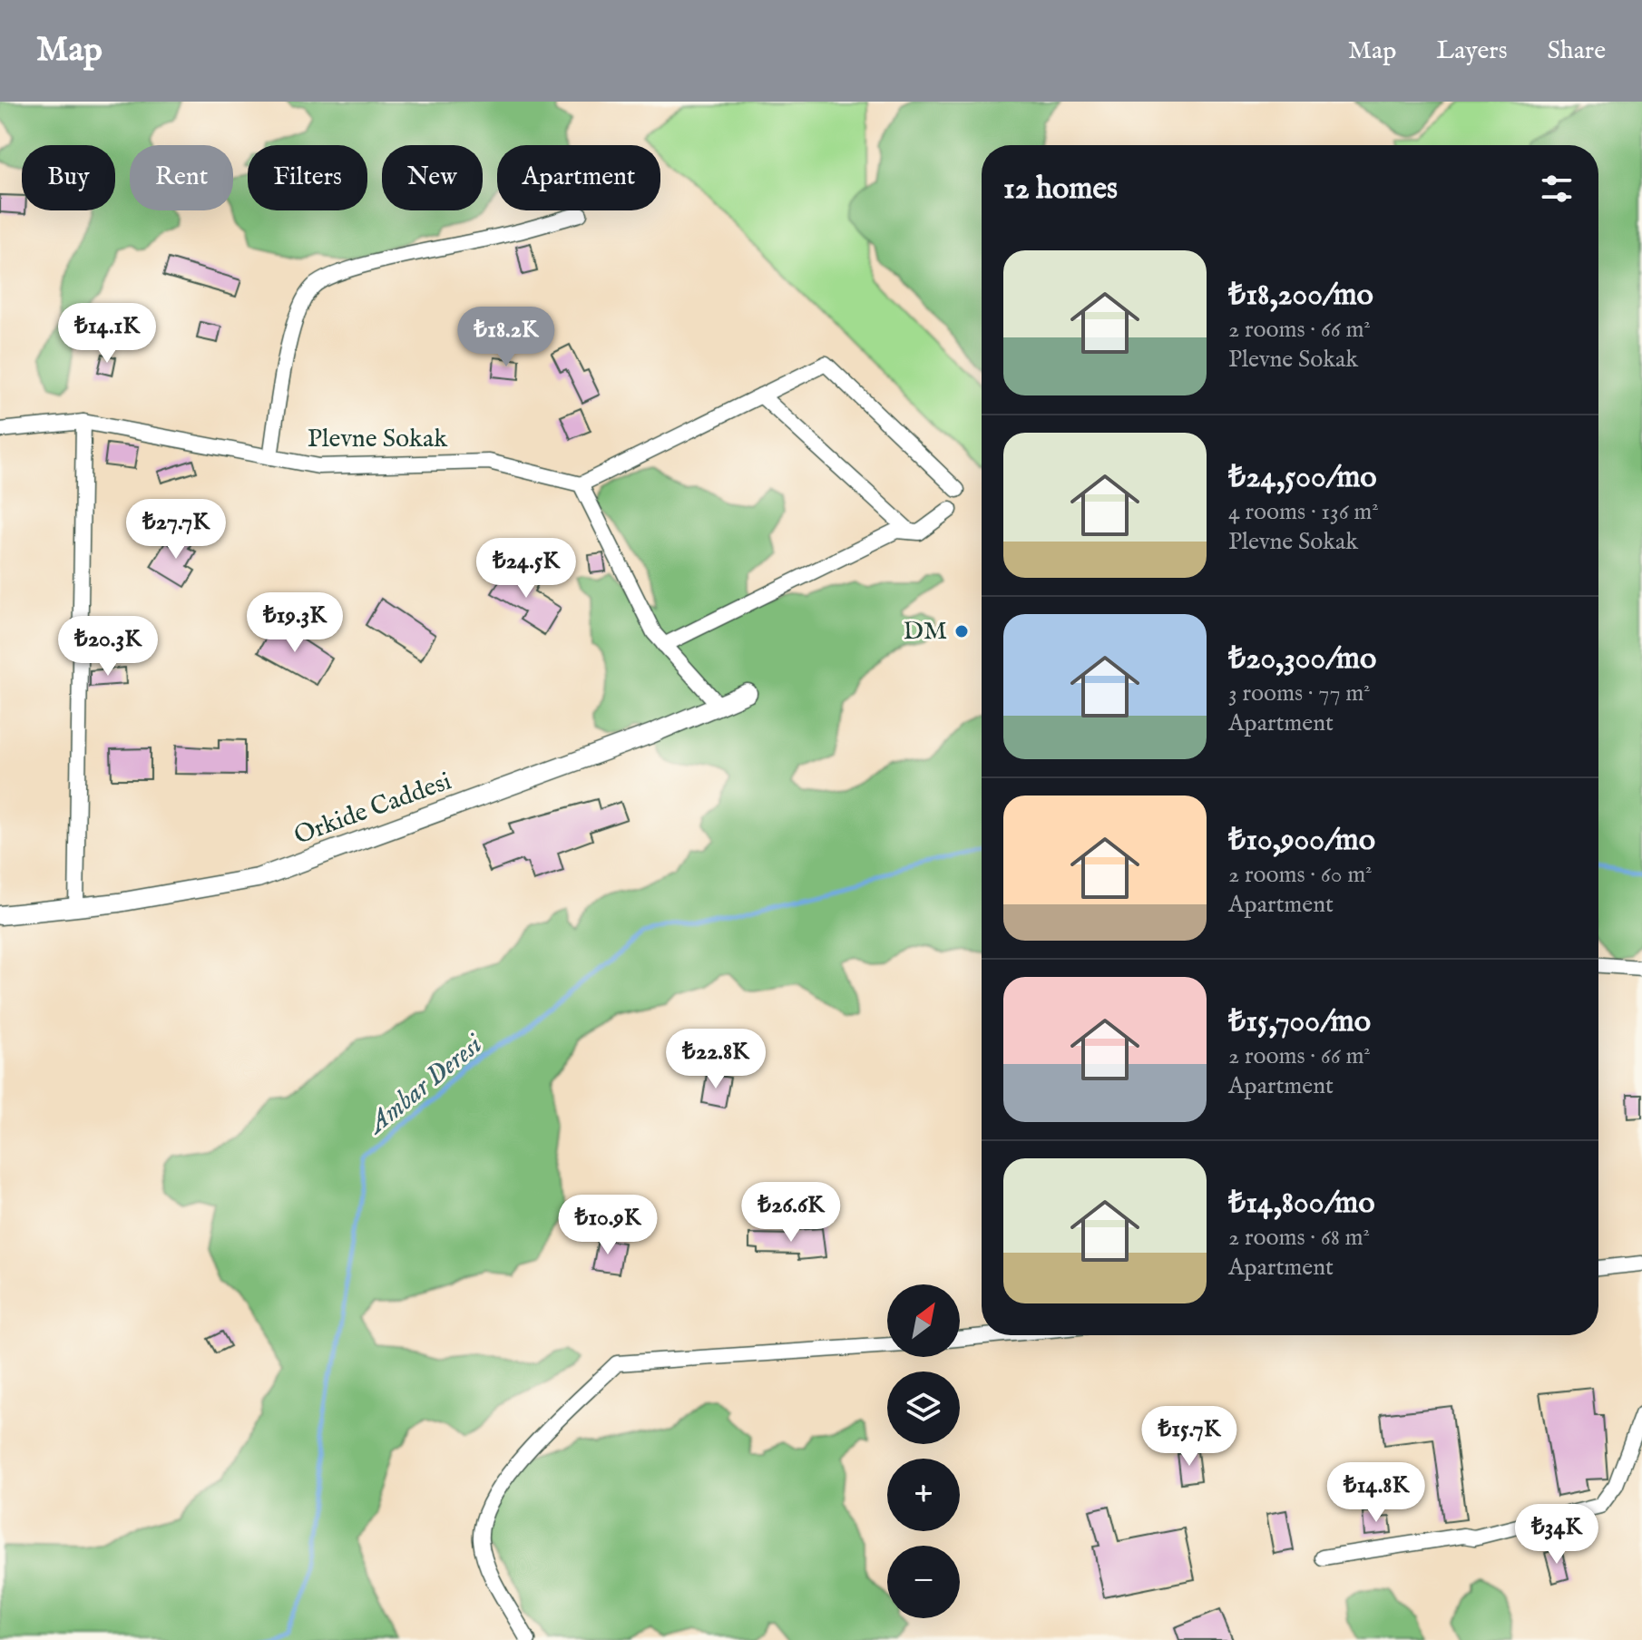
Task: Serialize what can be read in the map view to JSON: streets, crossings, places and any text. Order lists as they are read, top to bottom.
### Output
{
  "streets": {
    "street": ["Plevne Sokak", "Orkide Caddesi"]
  },
  "water": ["Ambar Deresi"],
  "places": ["DM"],
  "north": "top right",
  "page": {
    "header": "Map",
    "nav": ["Map", "Layers", "Share"],
    "chip": [
      "Buy",
      "Rent",
      "Filters",
      "New",
      "Apartment"
    ],
    "heading": "12 homes",
    "list": [
      {
        "name": "₺18,200/mo",
        "note": "2 rooms · 66 m² · Plevne Sokak"
      },
      {
        "name": "₺24,500/mo",
        "note": "4 rooms · 136 m² · Plevne Sokak"
      },
      {
        "name": "₺20,300/mo",
        "note": "3 rooms · 77 m² · Apartment"
      },
      {
        "name": "₺10,900/mo",
        "note": "2 rooms · 60 m² · Apartment"
      },
      {
        "name": "₺15,700/mo",
        "note": "2 rooms · 66 m² · Apartment"
      },
      {
        "name": "₺14,800/mo",
        "note": "2 rooms · 68 m² · Apartment"
      }
    ],
    "price": [
      "₺14.1K",
      "₺18.2K",
      "₺27.7K",
      "₺24.5K",
      "₺19.3K",
      "₺20.3K",
      "₺22.8K",
      "₺26.6K",
      "₺10.9K",
      "₺15.7K",
      "₺14.8K",
      "₺34K"
    ],
    "map_buttons": ["+", "−"]
  }
}
